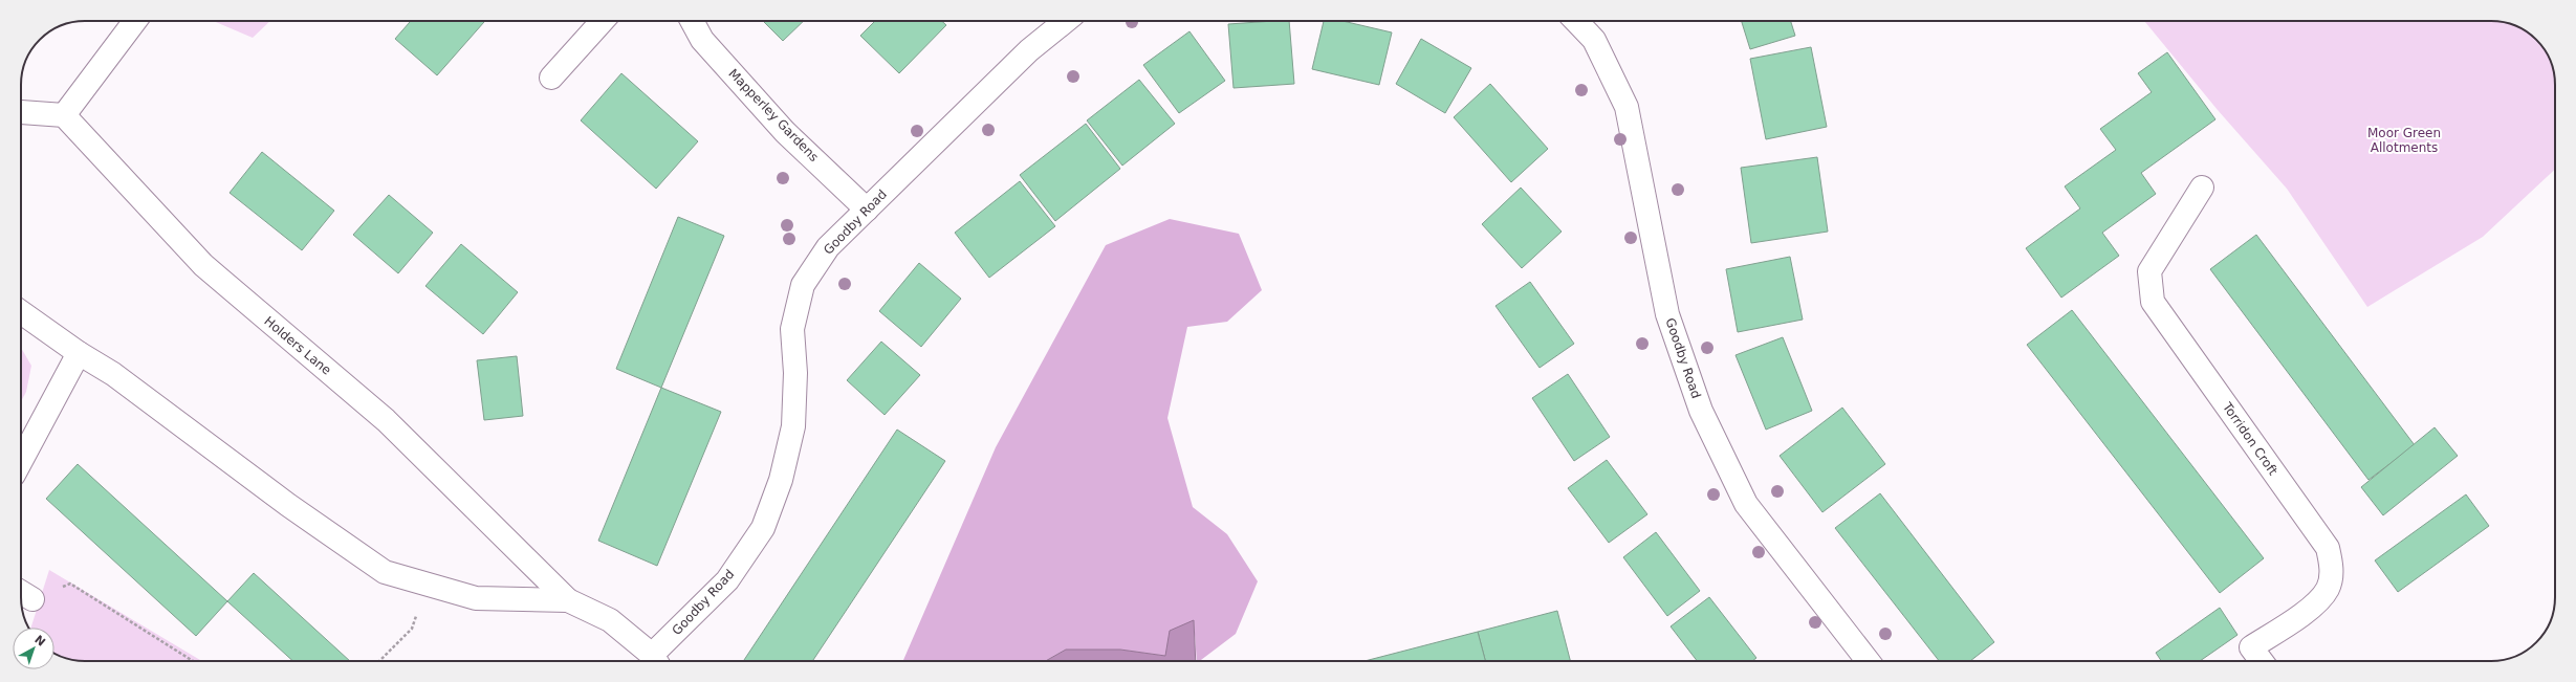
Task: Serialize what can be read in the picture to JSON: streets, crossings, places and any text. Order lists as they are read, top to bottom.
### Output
{
  "streets": {
    "street": [
      "Mapperley Gardens",
      "Goodby Road",
      "Holders Lane",
      "Torridon Croft"
    ]
  },
  "crossings": [
    ["Mapperley Gardens", "Goodby Road"],
    ["Goodby Road", "Holders Lane"]
  ],
  "parks": ["Moor Green Allotments"],
  "north": "top right"
}
